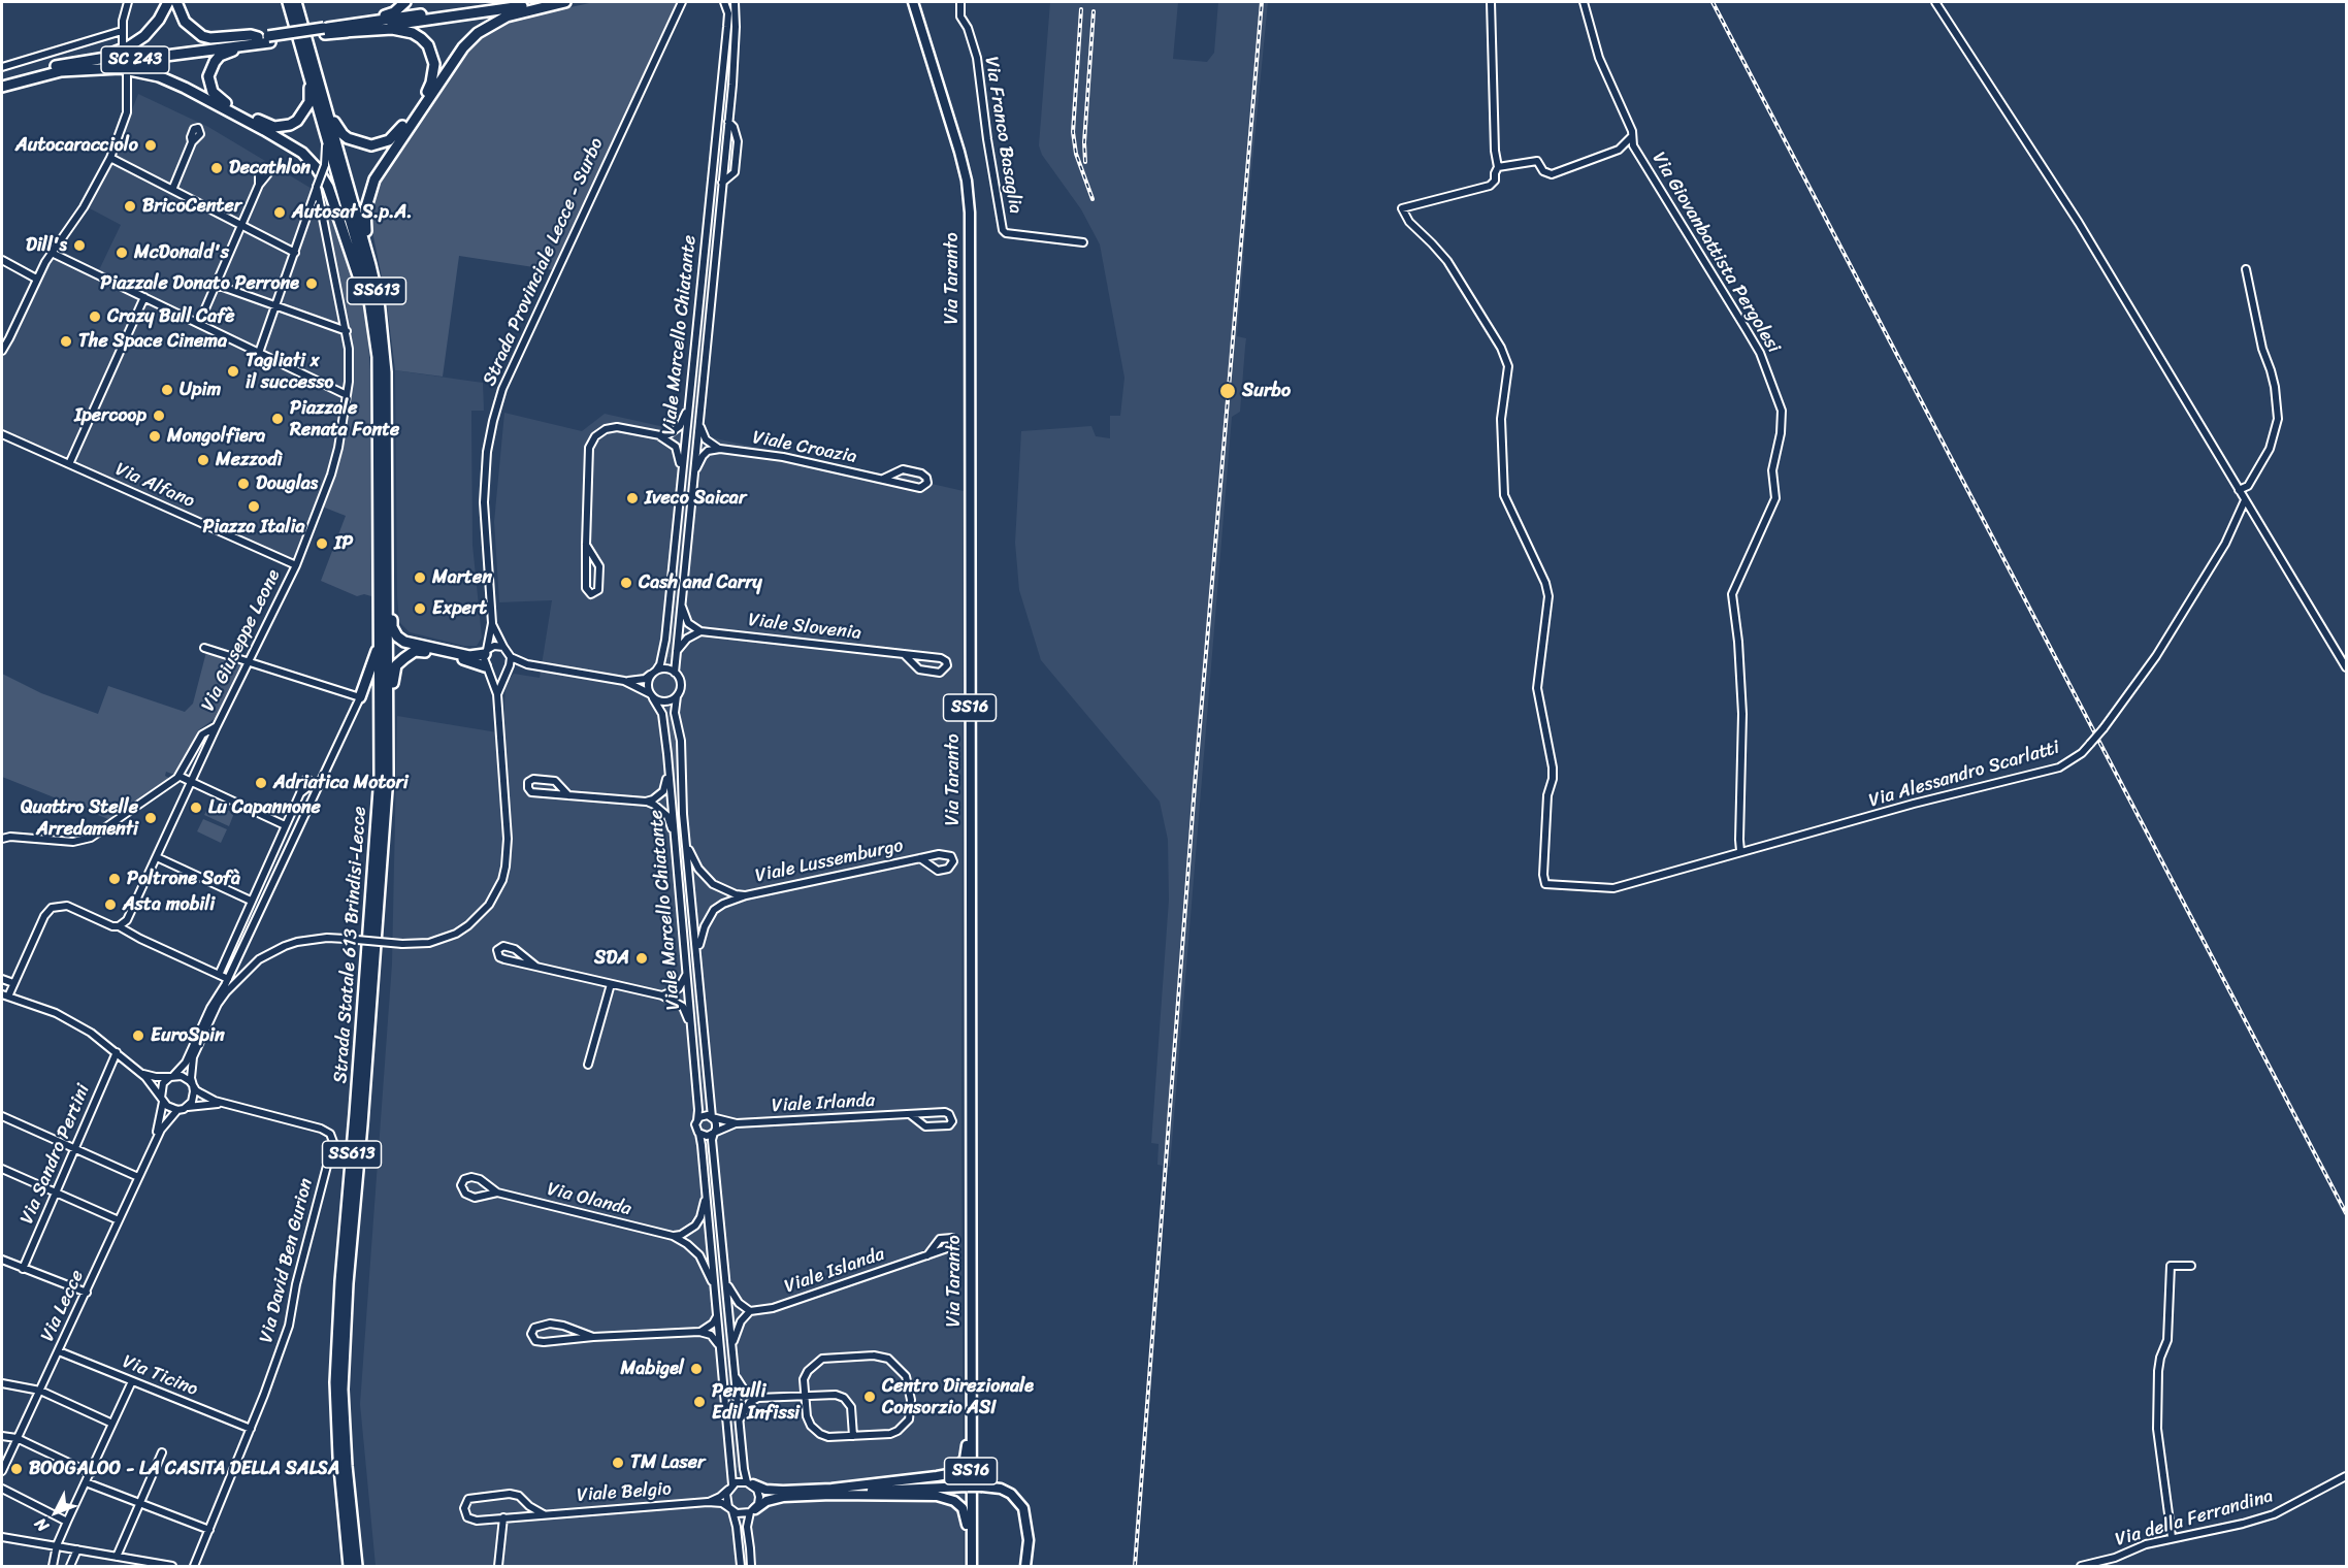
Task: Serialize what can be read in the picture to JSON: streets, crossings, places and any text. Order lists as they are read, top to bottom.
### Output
{
  "streets": {
    "highway": ["SC 243", "SS613", "Strada Statale 613 Brindisi-Lecce"],
    "main road": ["Via Taranto", "SS16"],
    "street": [
      "Via Franco Basaglia",
      "Via Giovanbattista Pergolesi",
      "Strada Provinciale Lecce - Surbo",
      "Viale Marcello Chiatante",
      "Viale Croazia",
      "Via Alfano",
      "Viale Slovenia",
      "Via Giuseppe Leone",
      "Via Alessandro Scarlatti",
      "Viale Lussemburgo",
      "Viale Irlanda",
      "Via Sandro Pertini",
      "Via Olanda",
      "Via David Ben Gurion",
      "Viale Islanda",
      "Via Lecce",
      "Via Ticino",
      "Viale Belgio",
      "Via della Ferrandina"
    ]
  },
  "crossings": [
    ["Via Giovanbattista Pergolesi", "Via Alessandro Scarlatti"],
    ["Viale Marcello Chiatante", "Viale Lussemburgo"],
    ["Viale Marcello Chiatante", "Viale Irlanda"],
    ["Viale Marcello Chiatante", "Via Olanda"],
    ["Viale Marcello Chiatante", "Viale Belgio"],
    ["Via Alfano", "Via Giuseppe Leone"],
    ["Via David Ben Gurion", "Via Lecce"],
    ["Via David Ben Gurion", "Via Ticino"],
    ["Via Lecce", "Via Ticino"]
  ],
  "places": [
    "Autocaracciolo",
    "Decathlon",
    "BricoCenter",
    "Autosat S.p.A.",
    "Dill's",
    "McDonald's",
    "Piazzale Donato Perrone",
    "Crazy Bull Cafè",
    "The Space Cinema",
    "Tagliati x il successo",
    "Upim",
    "Surbo",
    "Ipercoop",
    "Piazzale Renata Fonte",
    "Mongolfiera",
    "Mezzodì",
    "Douglas",
    "Iveco Saicar",
    "Piazza Italia",
    "IP",
    "Marten",
    "Cash and Carry",
    "Expert",
    "Adriatica Motori",
    "Lu Capannone",
    "Quattro Stelle Arredamenti",
    "Poltrone Sofà",
    "Asta mobili",
    "SDA",
    "EuroSpin",
    "Mabigel",
    "Centro Direzionale Consorzio ASI",
    "Perulli Edil Infissi",
    "TM Laser",
    "BOOGALOO - LA CASITA DELLA SALSA"
  ],
  "north": "bottom left"
}
